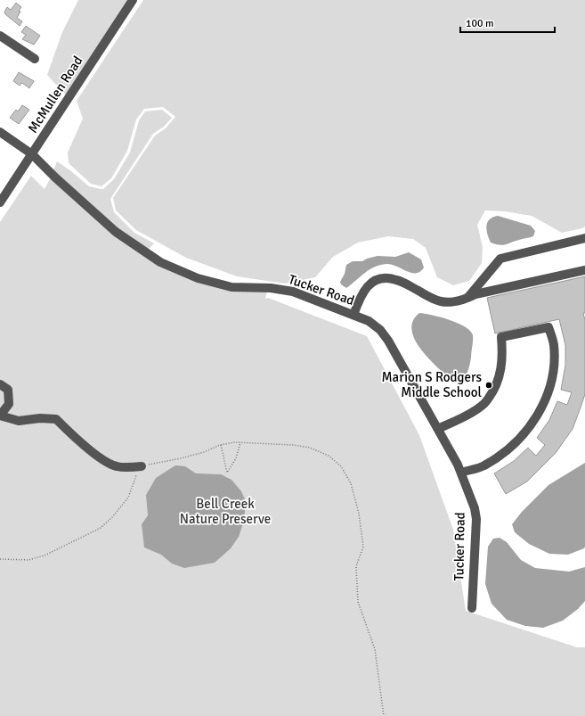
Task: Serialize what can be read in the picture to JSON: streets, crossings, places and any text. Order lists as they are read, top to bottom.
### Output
{
  "streets": {
    "street": ["McMullen Road", "Tucker Road"]
  },
  "crossings": [
    ["McMullen Road", "Tucker Road"]
  ],
  "parks": ["Bell Creek Nature Preserve"],
  "places": ["Marion S Rodgers Middle School"],
  "scale_bar": "100 m"
}
